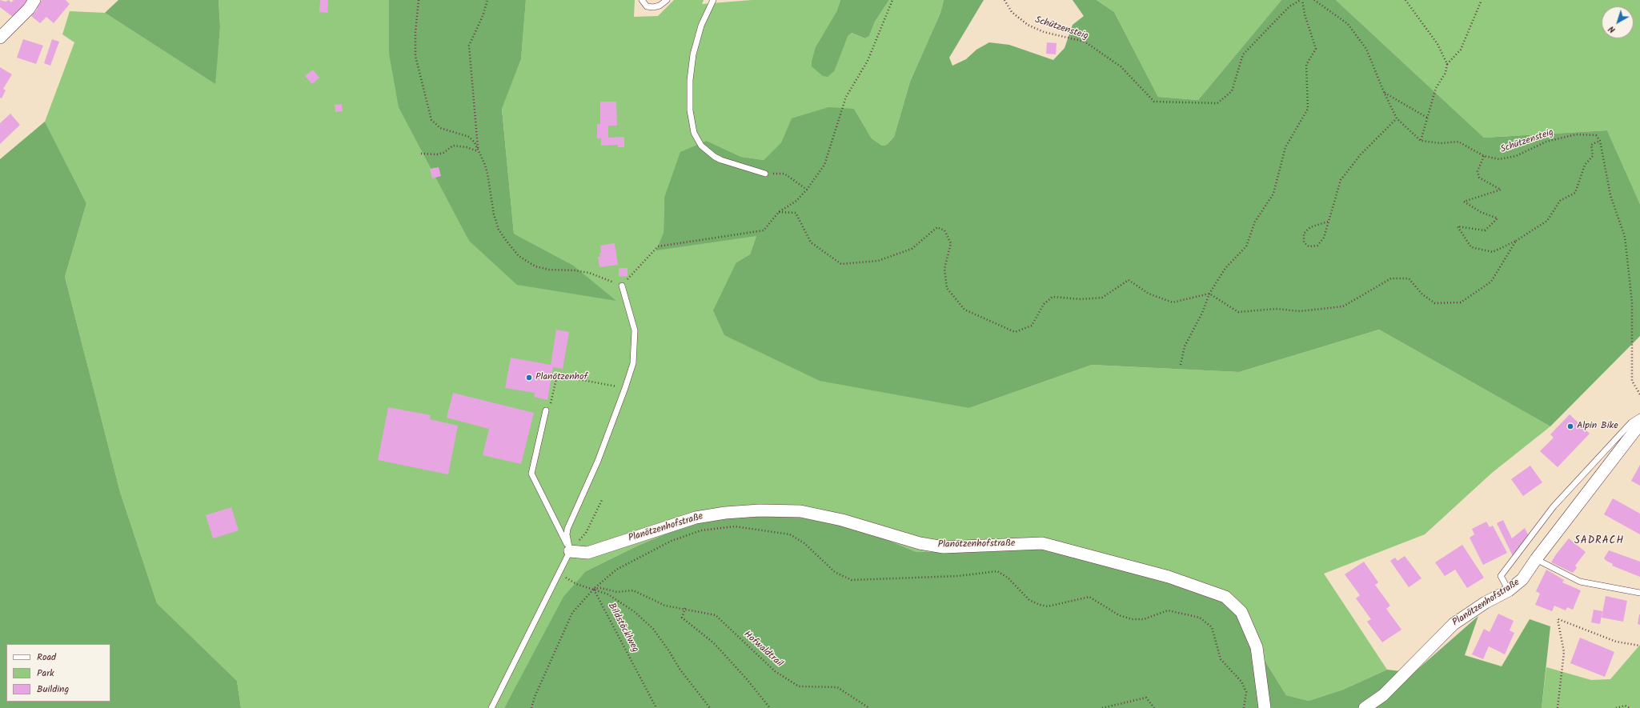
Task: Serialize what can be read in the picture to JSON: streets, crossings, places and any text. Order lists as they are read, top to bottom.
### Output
{
  "streets": {
    "street": ["Planötzenhofstraße"],
    "path": ["Schützensteig", "Bildstöcklweg", "Hofwaldtrail"]
  },
  "crossings": [
    ["Bildstöcklweg", "Hofwaldtrail"]
  ],
  "districts": ["SADRACH"],
  "places": ["Planötzenhof", "Alpin Bike"],
  "legend": ["Road", "Park", "Building"],
  "north": "bottom left"
}
